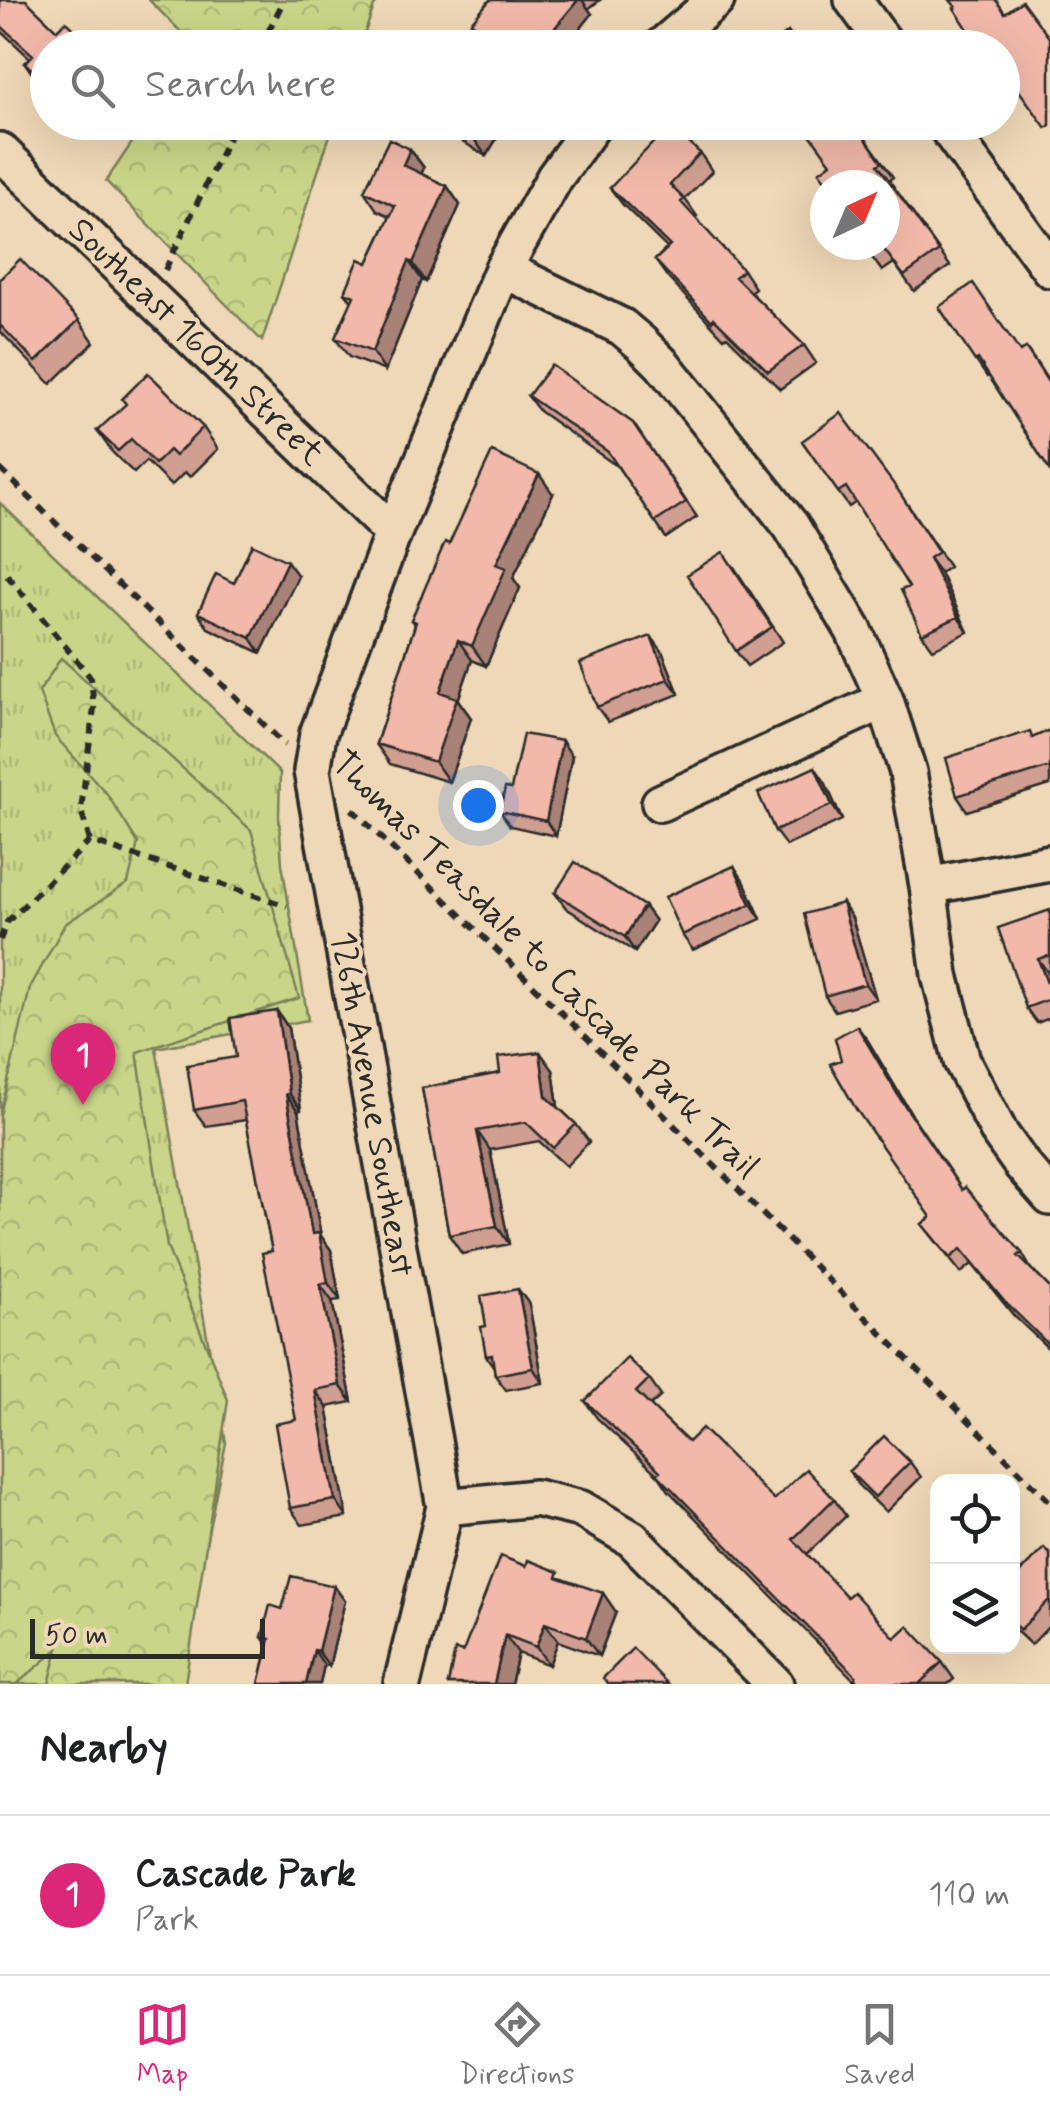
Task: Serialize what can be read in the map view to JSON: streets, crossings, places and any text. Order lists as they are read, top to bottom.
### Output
{
  "streets": {
    "street": ["Southeast 160th Street", "126th Avenue Southeast"],
    "path": ["Thomas Teasdale to Cascade Park Trail"]
  },
  "crossings": [
    ["Southeast 160th Street", "126th Avenue Southeast"],
    ["Thomas Teasdale to Cascade Park Trail", "126th Avenue Southeast"]
  ],
  "scale_bar": "50 m",
  "north": "top right",
  "page": {
    "search": "Search here",
    "pins": "1",
    "scale": "50 m",
    "heading": "Nearby",
    "list": [
      {
        "mark": "1",
        "name": "Cascade Park",
        "note": "Park",
        "value": "110 m"
      }
    ],
    "nav": ["Map", "Directions", "Saved"]
  }
}
